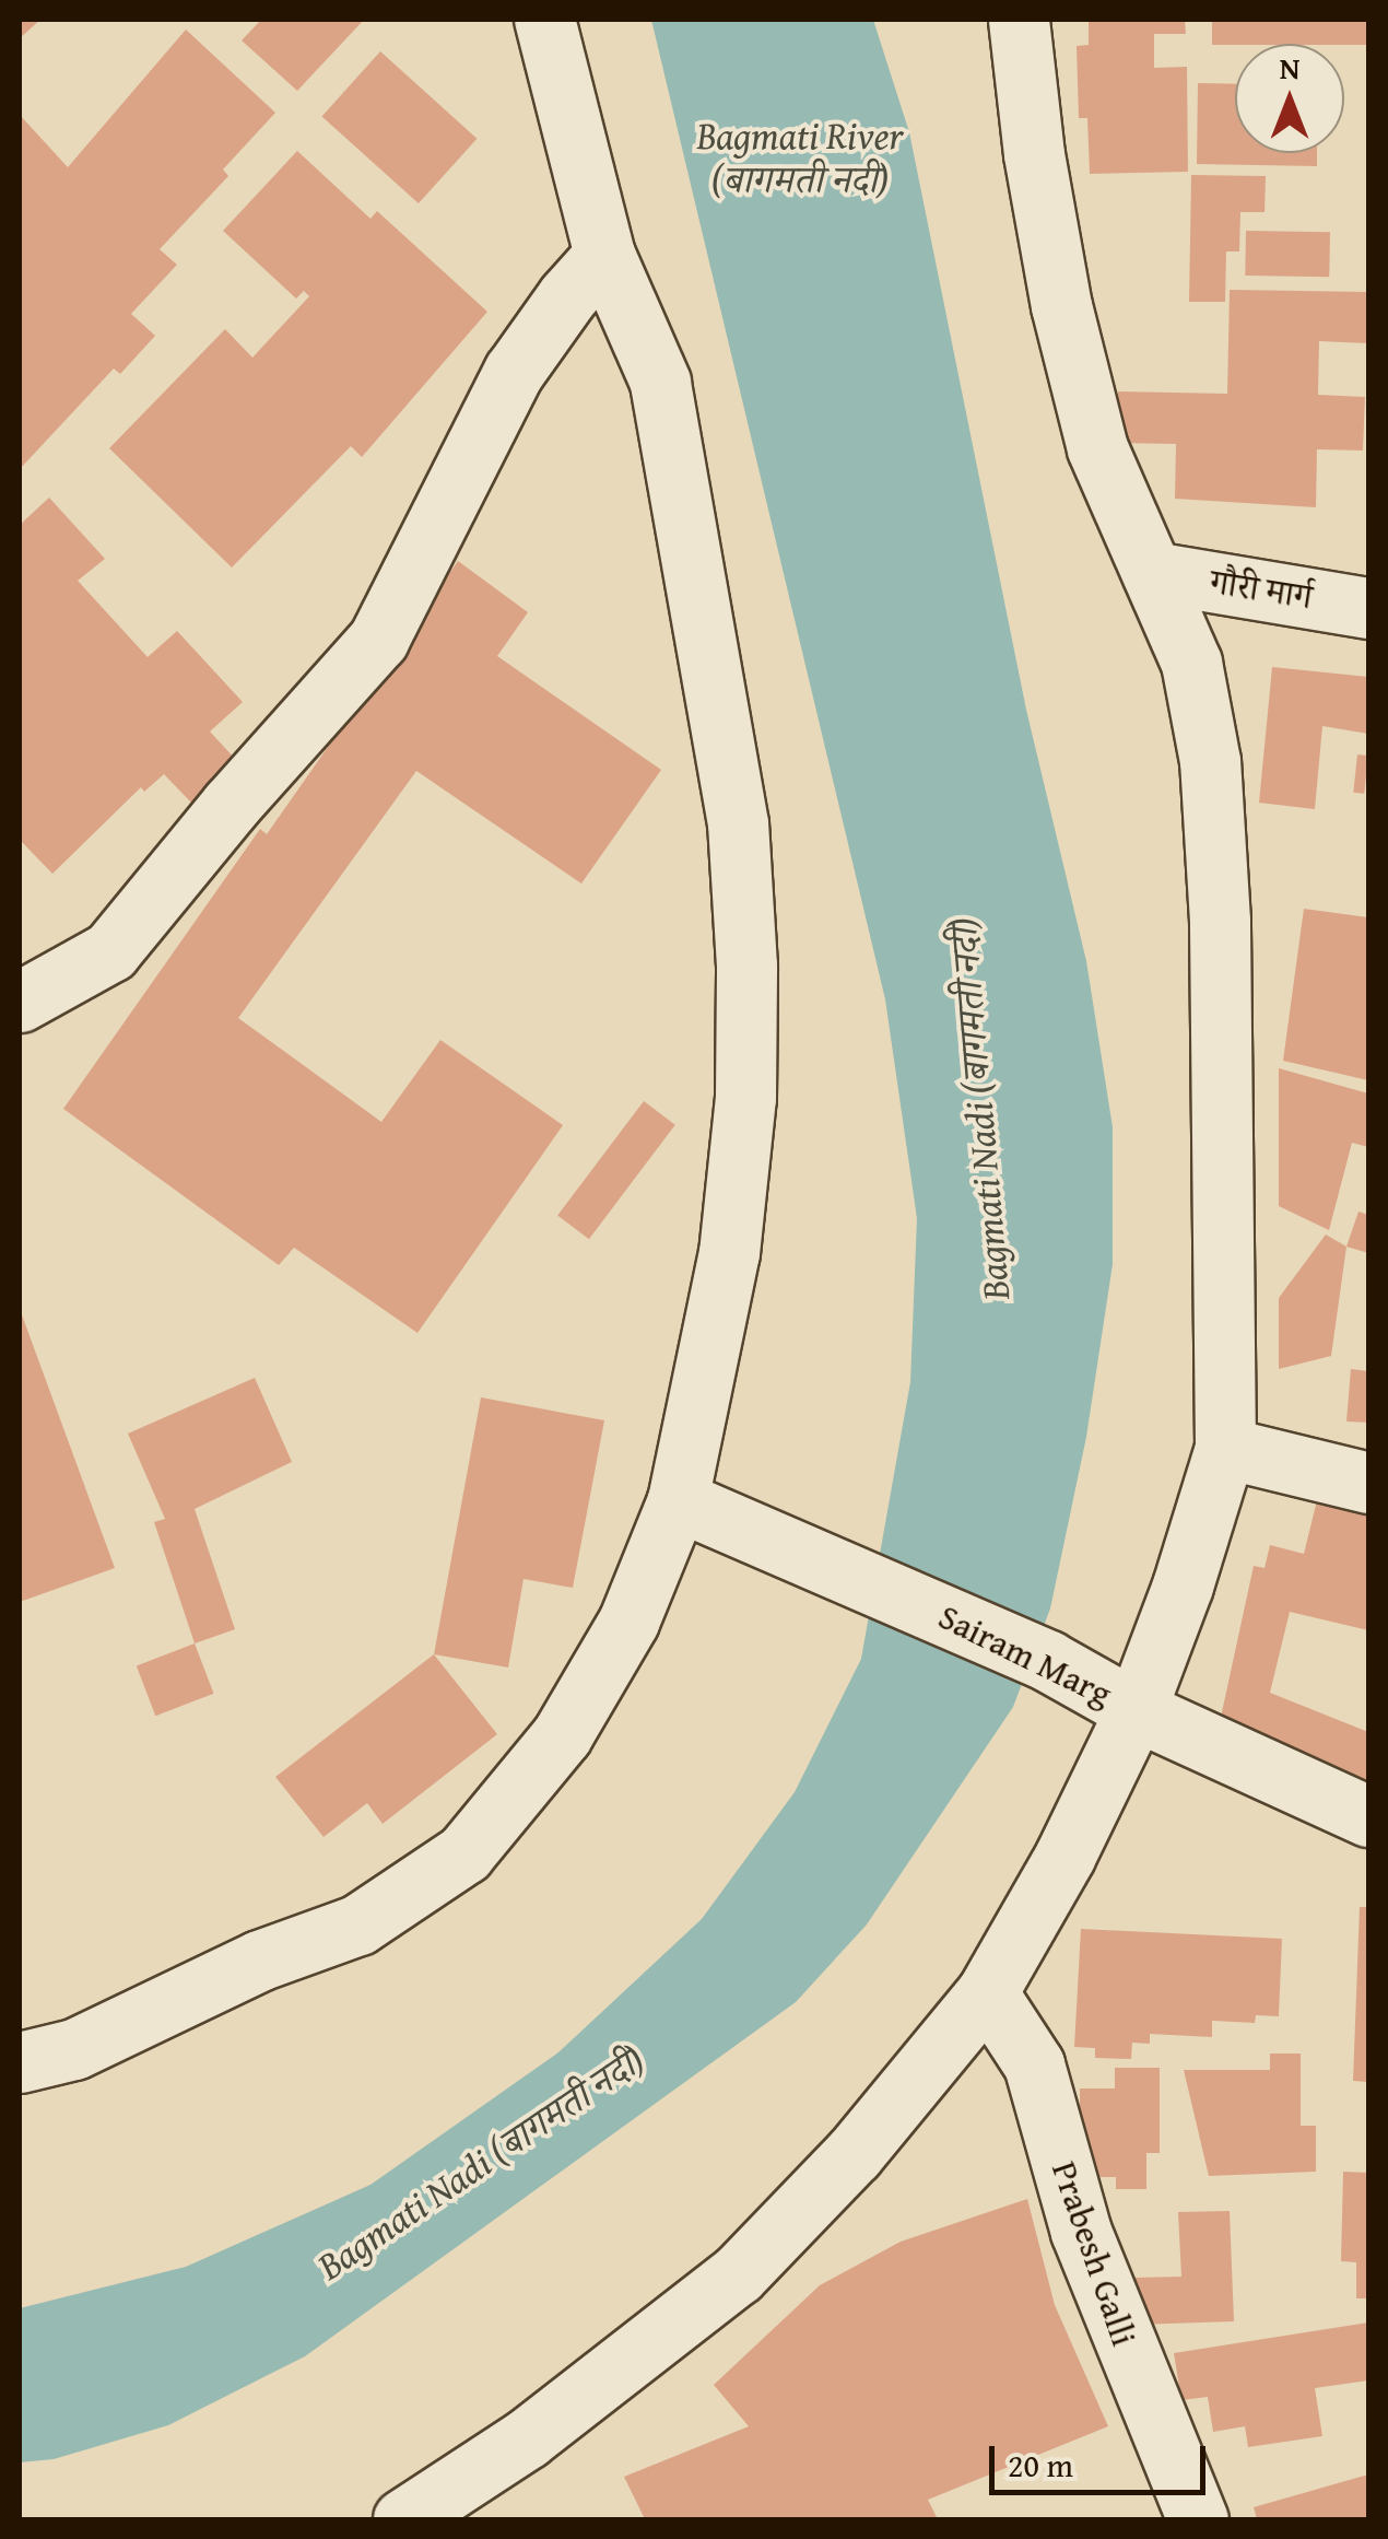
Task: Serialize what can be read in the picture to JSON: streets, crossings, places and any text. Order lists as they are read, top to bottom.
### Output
{
  "streets": {
    "street": ["गौरी मार्ग", "Sairam Marg", "Prabesh Galli"]
  },
  "water": ["Bagmati River (बागमती नदी)", "Bagmati Nadi (बागमती नदी)"],
  "scale_bar": "20 m",
  "north": "top"
}
